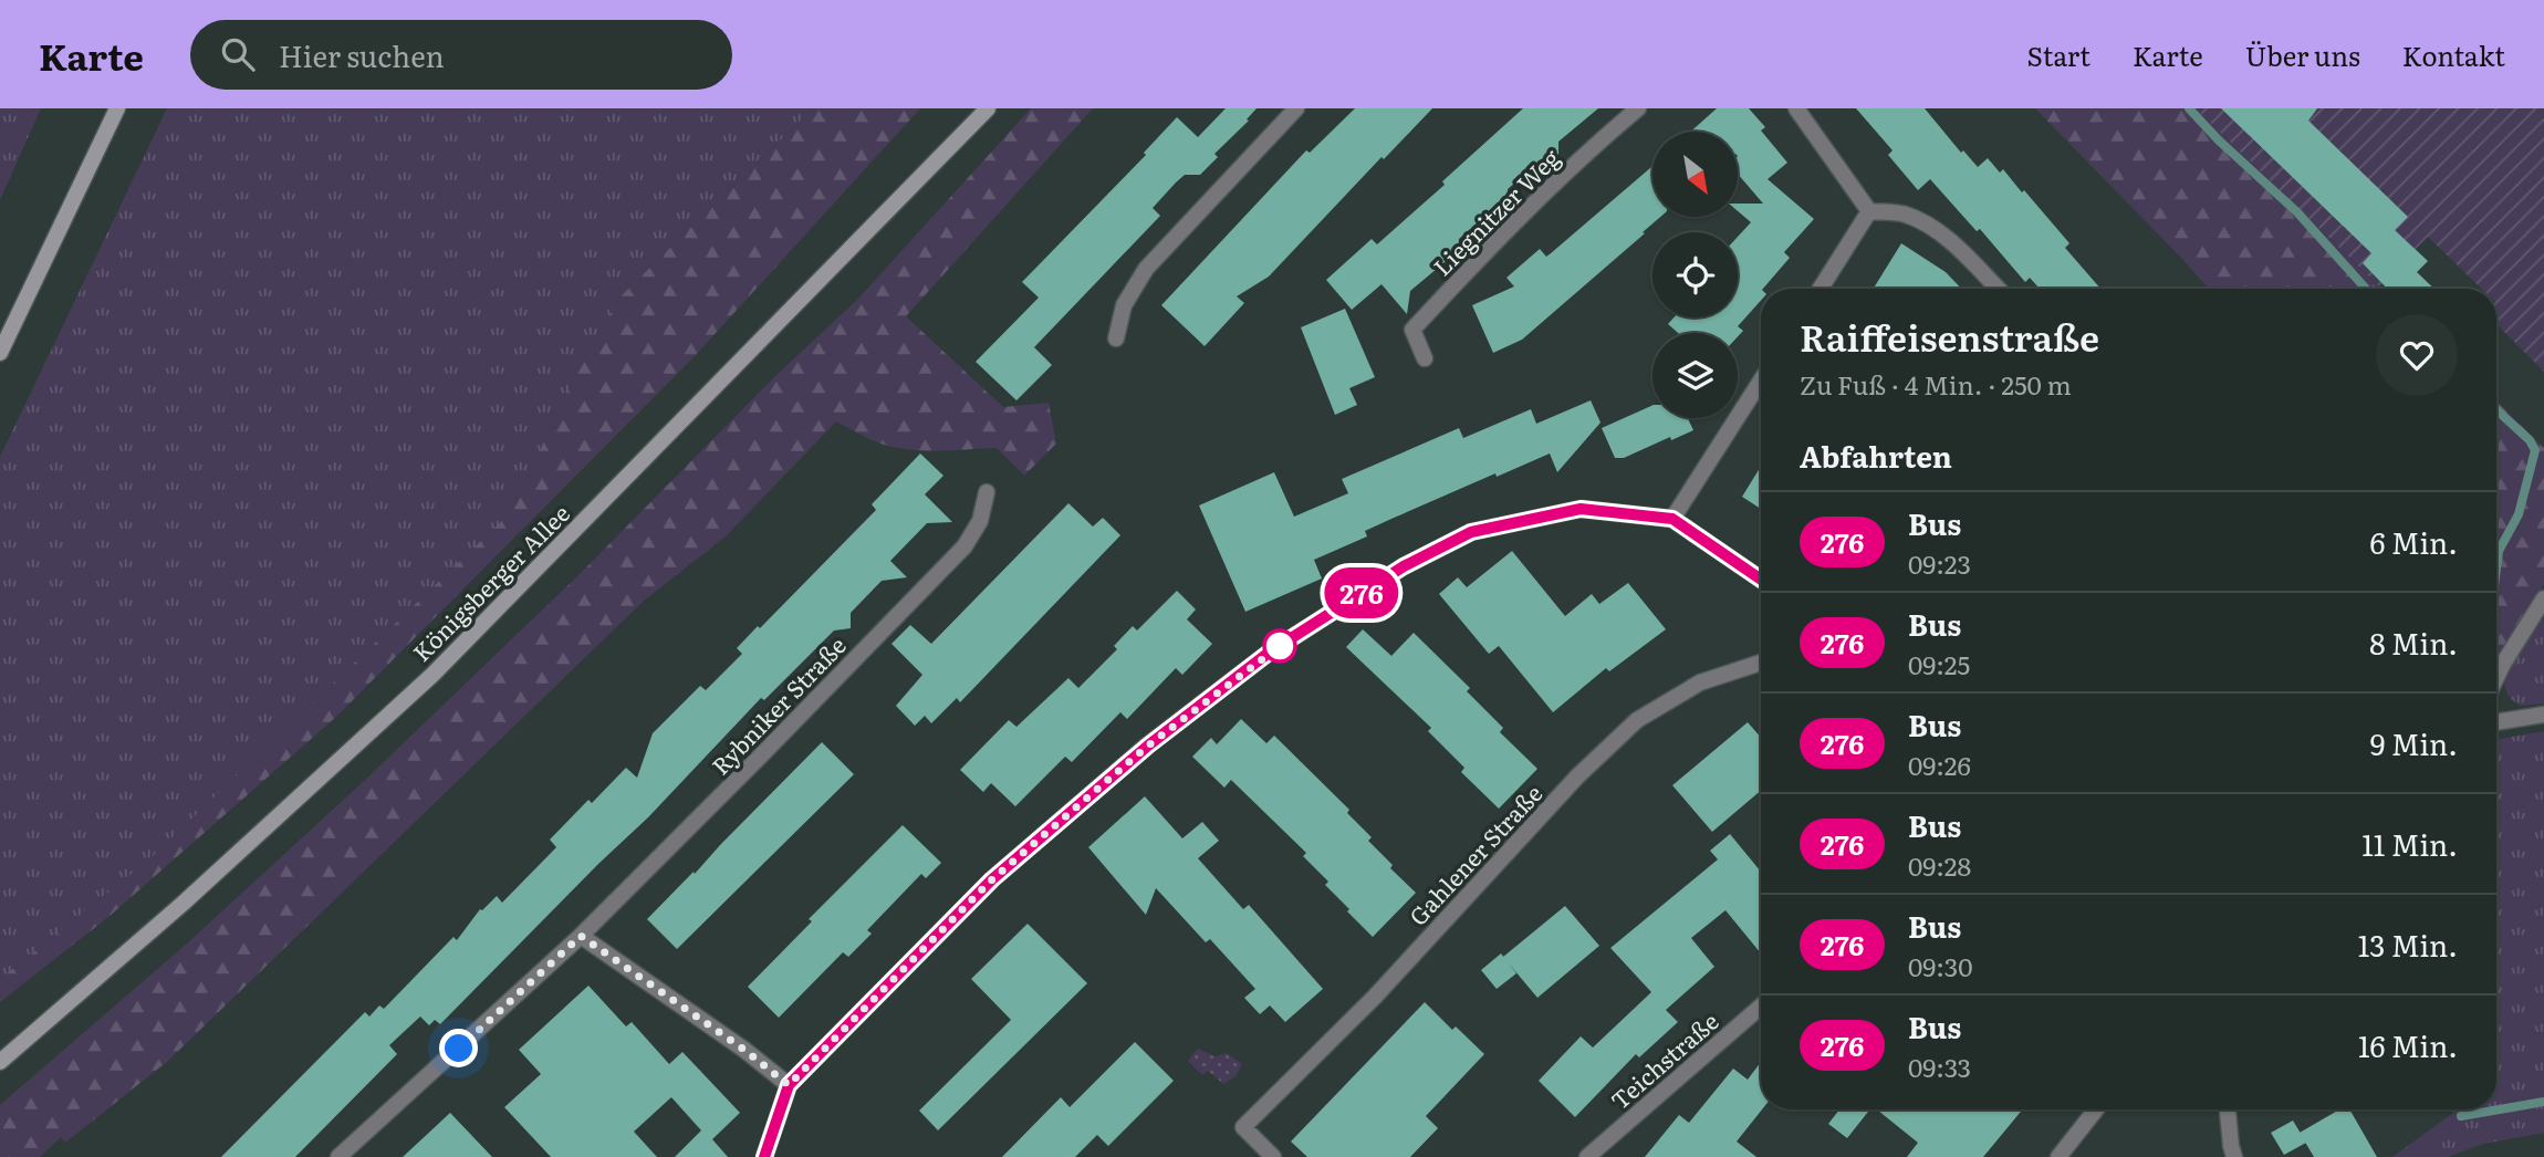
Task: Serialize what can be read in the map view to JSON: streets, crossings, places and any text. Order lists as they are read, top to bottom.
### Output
{
  "streets": {
    "main road": ["Königsberger Allee"],
    "street": [
      "Liegnitzer Weg",
      "Rybniker Straße",
      "Gahlener Straße",
      "Teichstraße"
    ]
  },
  "lines": ["bus line 276"],
  "north": "bottom right",
  "page": {
    "header": "Karte",
    "search": "Hier suchen",
    "nav": [
      "Start",
      "Karte",
      "Über uns",
      "Kontakt"
    ],
    "on_map": "276",
    "heading": [
      ["Raiffeisenstraße", "Zu Fuß · 4 Min. · 250 m"],
      "Abfahrten"
    ],
    "list": [
      {
        "mark": "276",
        "name": "Bus",
        "note": "09:23",
        "value": "6 Min."
      },
      {
        "mark": "276",
        "name": "Bus",
        "note": "09:25",
        "value": "8 Min."
      },
      {
        "mark": "276",
        "name": "Bus",
        "note": "09:26",
        "value": "9 Min."
      },
      {
        "mark": "276",
        "name": "Bus",
        "note": "09:28",
        "value": "11 Min."
      },
      {
        "mark": "276",
        "name": "Bus",
        "note": "09:30",
        "value": "13 Min."
      },
      {
        "mark": "276",
        "name": "Bus",
        "note": "09:33",
        "value": "16 Min."
      }
    ]
  }
}
